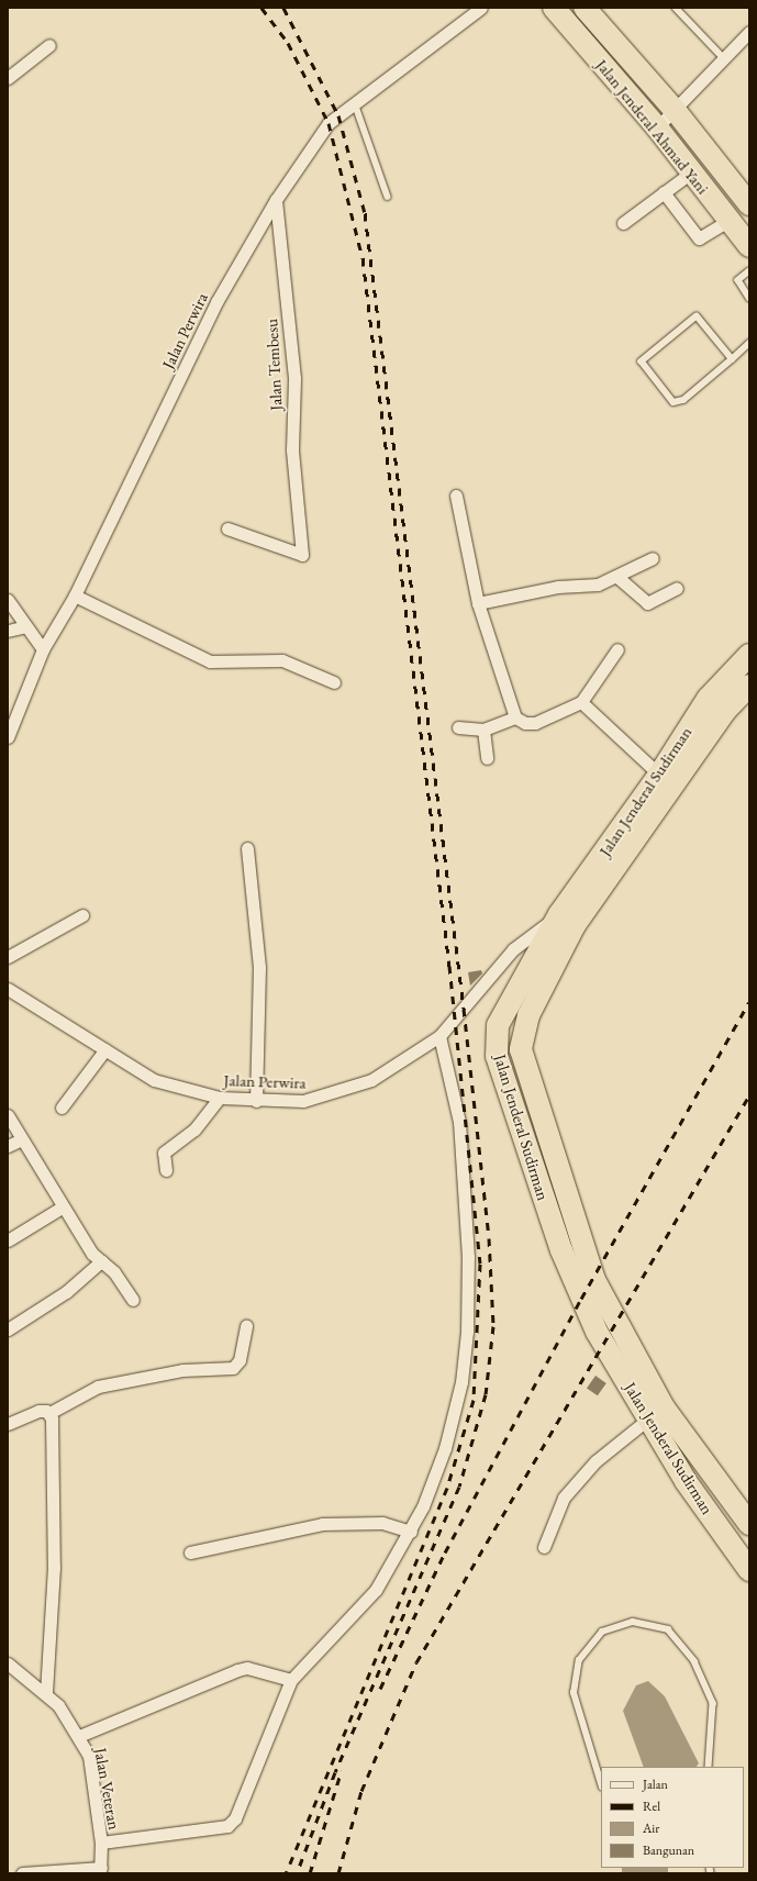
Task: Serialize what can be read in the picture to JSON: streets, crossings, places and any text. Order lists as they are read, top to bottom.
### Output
{
  "streets": {
    "highway": ["Jalan Jenderal Ahmad Yani", "Jalan Jenderal Sudirman"],
    "street": ["Jalan Perwira", "Jalan Tembesu", "Jalan Veteran"]
  },
  "crossings": [
    ["Jalan Perwira", "Jalan Tembesu"],
    ["Jalan Perwira", "Jalan Jenderal Sudirman"]
  ],
  "legend": [
    "Jalan",
    "Rel",
    "Air",
    "Bangunan"
  ]
}
